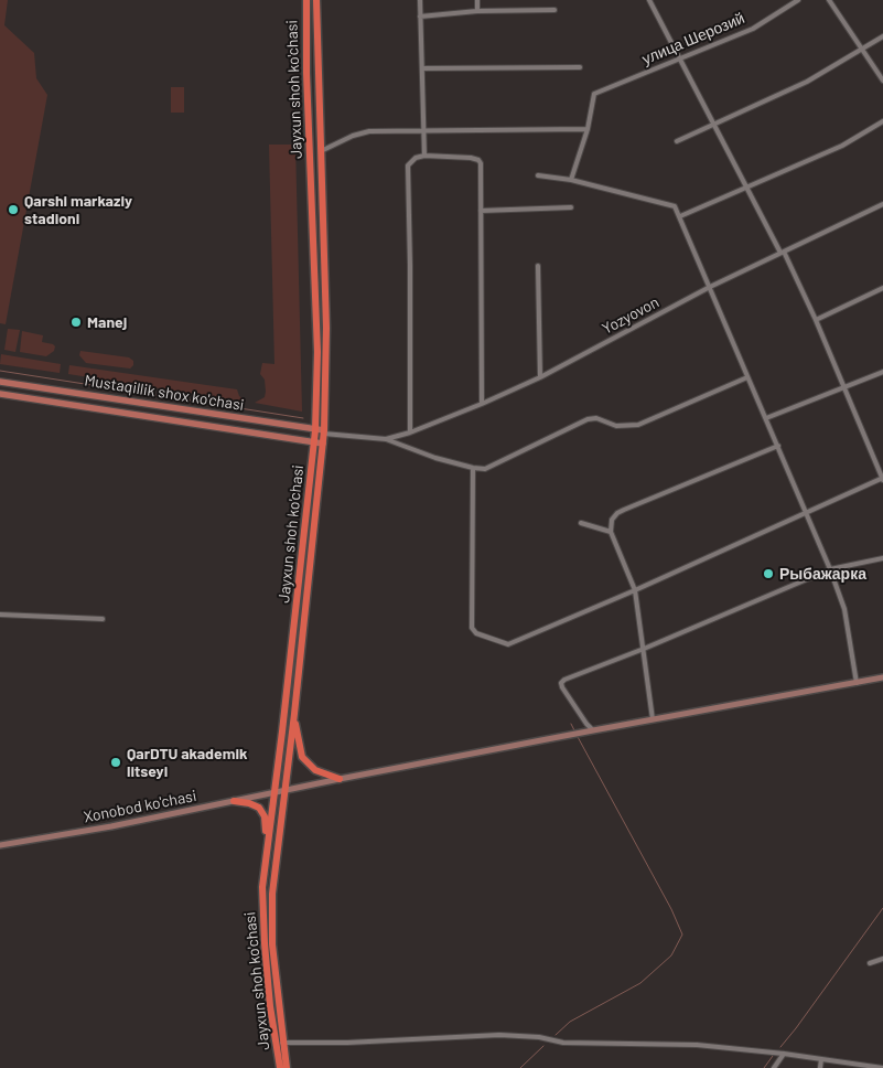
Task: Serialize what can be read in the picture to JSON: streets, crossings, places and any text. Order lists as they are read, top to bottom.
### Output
{
  "streets": {
    "highway": ["Jayxun shoh ko'chasi"],
    "main road": ["Mustaqillik shox ko'chasi", "Xonobod ko'chasi"],
    "street": ["улица Шерозий", "Yozyovon"]
  },
  "crossings": [
    ["Jayxun shoh ko'chasi", "Mustaqillik shox ko'chasi"],
    ["Jayxun shoh ko'chasi", "Xonobod ko'chasi"]
  ],
  "places": [
    "Qarshi markaziy stadioni",
    "Manej",
    "Рыбажарка",
    "QarDTU akademik litseyi"
  ]
}
